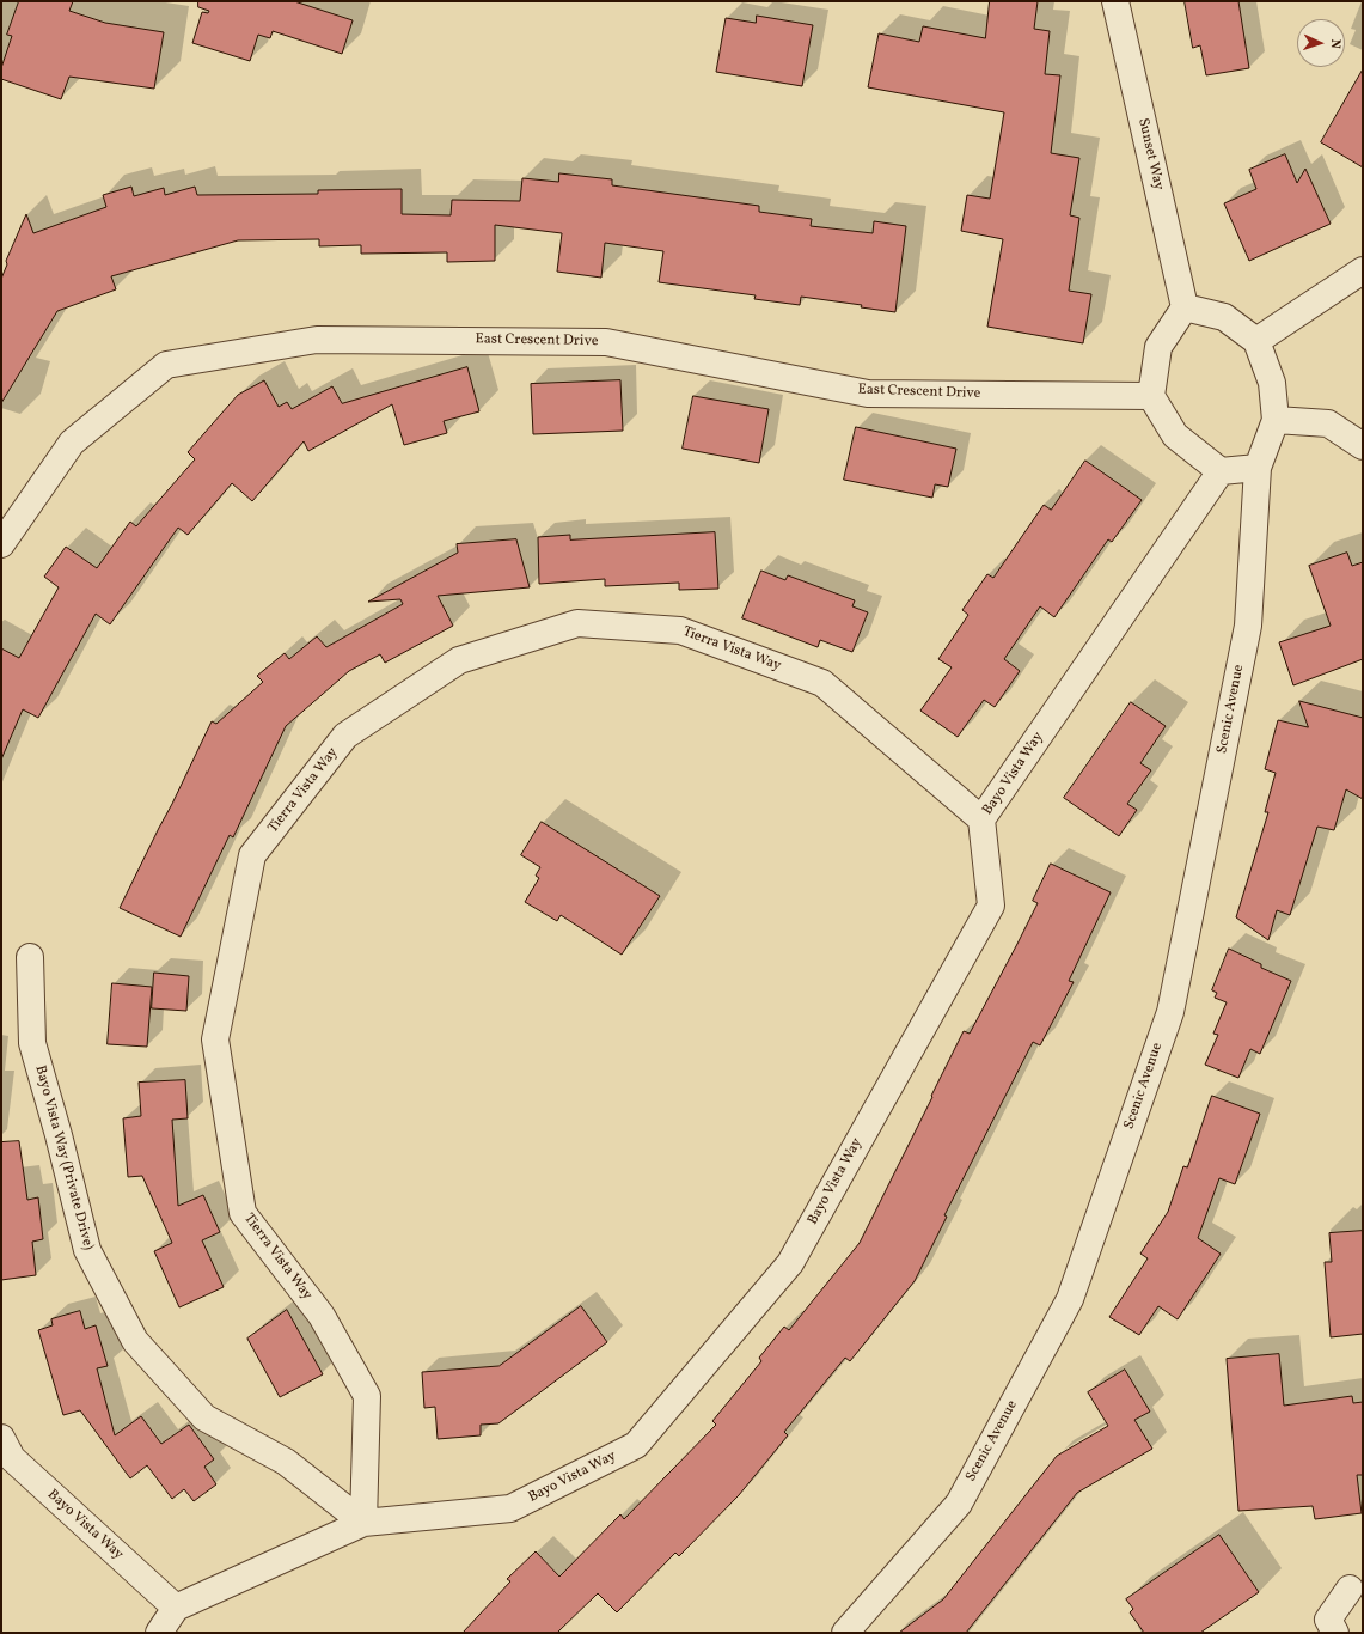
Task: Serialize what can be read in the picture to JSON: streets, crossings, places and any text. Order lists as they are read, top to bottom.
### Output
{
  "streets": {
    "street": [
      "Sunset Way",
      "East Crescent Drive",
      "Tierra Vista Way",
      "Scenic Avenue",
      "Bayo Vista Way",
      "Bayo Vista Way (Private Drive)"
    ]
  },
  "crossings": [
    ["Sunset Way", "East Crescent Drive"],
    ["Sunset Way", "Scenic Avenue"],
    ["Sunset Way", "Bayo Vista Way"],
    ["East Crescent Drive", "Scenic Avenue"],
    ["East Crescent Drive", "Bayo Vista Way"],
    ["Tierra Vista Way", "Bayo Vista Way"],
    ["Tierra Vista Way", "Bayo Vista Way (Private Drive)"],
    ["Scenic Avenue", "Bayo Vista Way"],
    ["Bayo Vista Way", "Bayo Vista Way (Private Drive)"]
  ],
  "north": "right"
}
